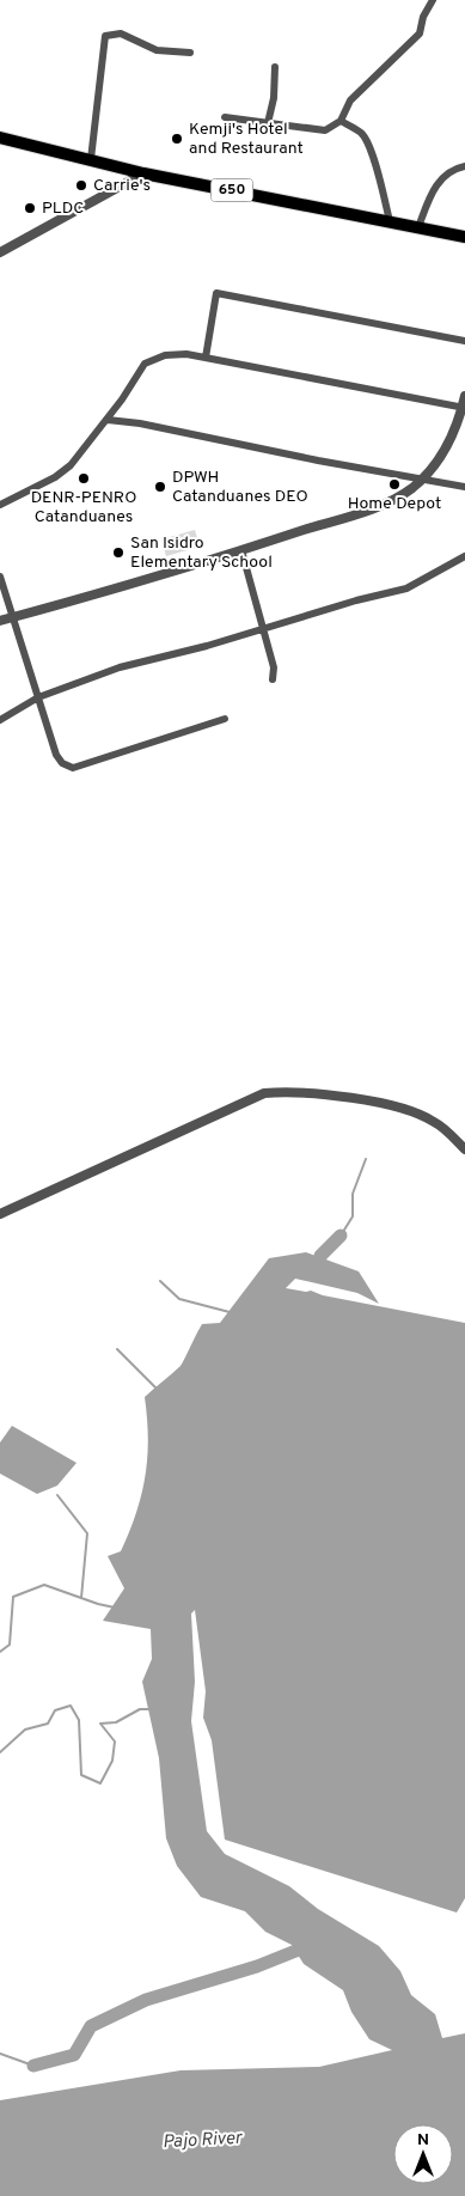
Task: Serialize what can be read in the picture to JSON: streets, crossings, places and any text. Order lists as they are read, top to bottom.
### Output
{
  "streets": {
    "main road": ["650"]
  },
  "water": ["Pajo River"],
  "places": [
    "Kemji's Hotel and Restaurant",
    "Carrie's",
    "PLDC",
    "DENR-PENRO Catanduanes",
    "Home Depot",
    "DPWH Catanduanes DEO",
    "San Isidro Elementary School"
  ],
  "north": "top"
}
